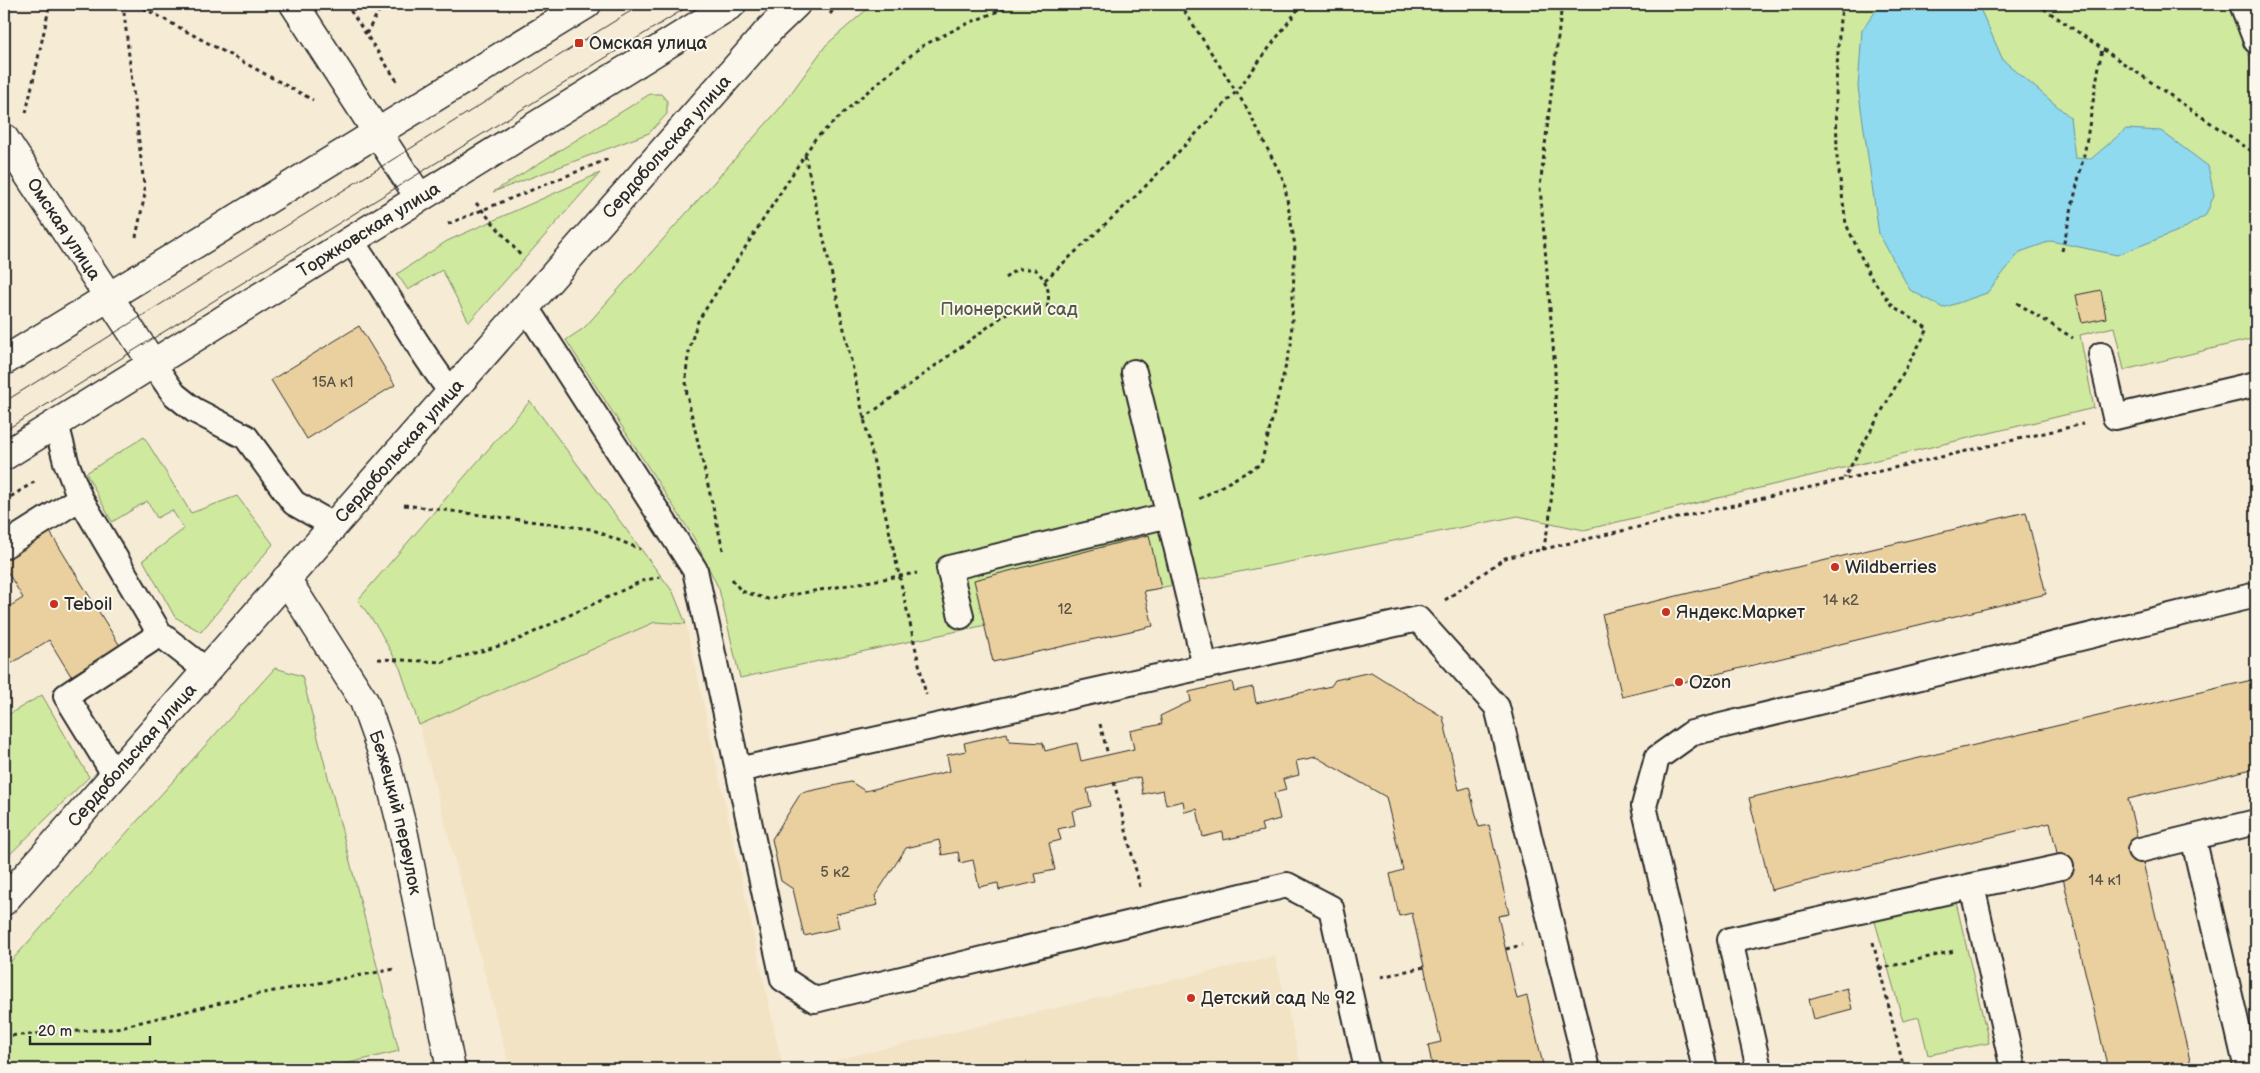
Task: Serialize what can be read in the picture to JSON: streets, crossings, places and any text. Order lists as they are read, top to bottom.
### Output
{
  "streets": {
    "street": [
      "Сердобольская улица",
      "Омская улица",
      "Торжковская улица",
      "Бежецкий переулок"
    ]
  },
  "crossings": [
    ["Сердобольская улица", "Бежецкий переулок"],
    ["Омская улица", "Торжковская улица"]
  ],
  "parks": ["Пионерский сад"],
  "places": {
    "transit": ["Омская улица"],
    "other": [
      "Wildberries",
      "Teboil",
      "Яндекс.Маркет",
      "Ozon",
      "Детский сад № 92"
    ]
  },
  "house_numbers": [
    "15А к1",
    "14 к2",
    "12",
    "5 к2",
    "14 к1"
  ],
  "scale_bar": "20 m"
}
